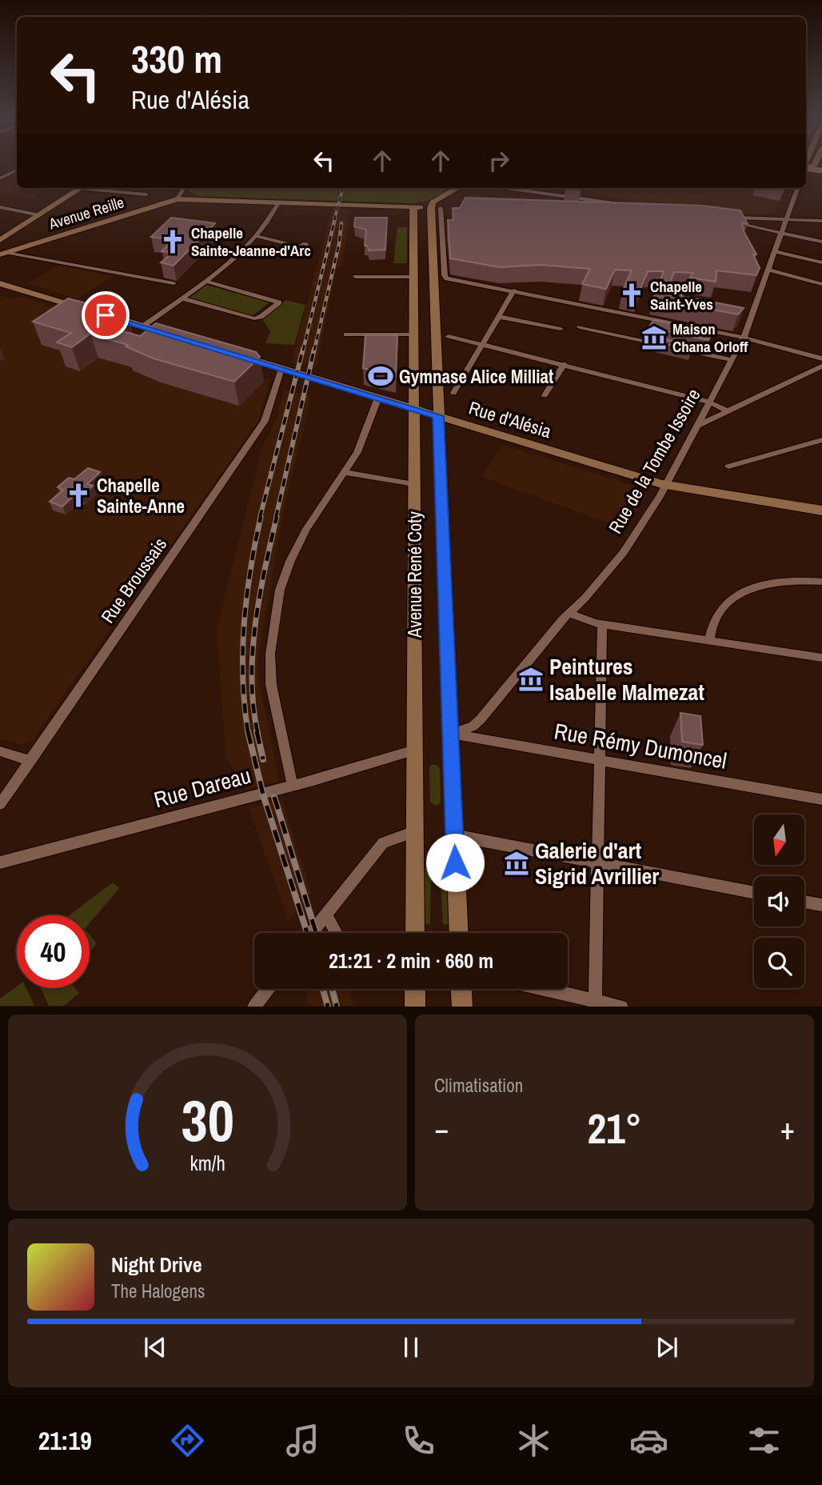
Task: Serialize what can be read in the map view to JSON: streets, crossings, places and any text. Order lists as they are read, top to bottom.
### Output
{
  "streets": {
    "street": [
      "Avenue Reille",
      "Rue d'Alésia",
      "Rue de la Tombe Issoire",
      "Avenue René Coty",
      "Rue Broussais",
      "Rue Rémy Dumoncel",
      "Rue Dareau"
    ]
  },
  "crossings": [
    ["Avenue Reille", "Avenue René Coty"],
    ["Rue d'Alésia", "Rue de la Tombe Issoire"],
    ["Rue d'Alésia", "Avenue René Coty"],
    ["Rue d'Alésia", "Rue Broussais"],
    ["Rue de la Tombe Issoire", "Avenue René Coty"],
    ["Rue de la Tombe Issoire", "Rue Rémy Dumoncel"],
    ["Avenue René Coty", "Rue Rémy Dumoncel"],
    ["Avenue René Coty", "Rue Dareau"]
  ],
  "places": {
    "church": ["Chapelle Sainte-Jeanne-d'Arc", "Chapelle Saint-Yves", "Chapelle Sainte-Anne"],
    "museum": ["Maison Chana Orloff", "Peintures Isabelle Malmezat", "Galerie d'art Sigrid Avrillier"],
    "sports": ["Gymnase Alice Milliat"]
  },
  "north": "bottom",
  "page": {
    "turn": ["330 m", "Rue d'Alésia"],
    "limit": "40",
    "trip": "21:21 · 2 min · 660 m",
    "tile": "Climatisation",
    "heat": ["−", "21°", "+"],
    "song": ["Night Drive", "The Halogens"],
    "tabs": "21:19",
    "gauge": ["30", "km/h"]
  }
}
